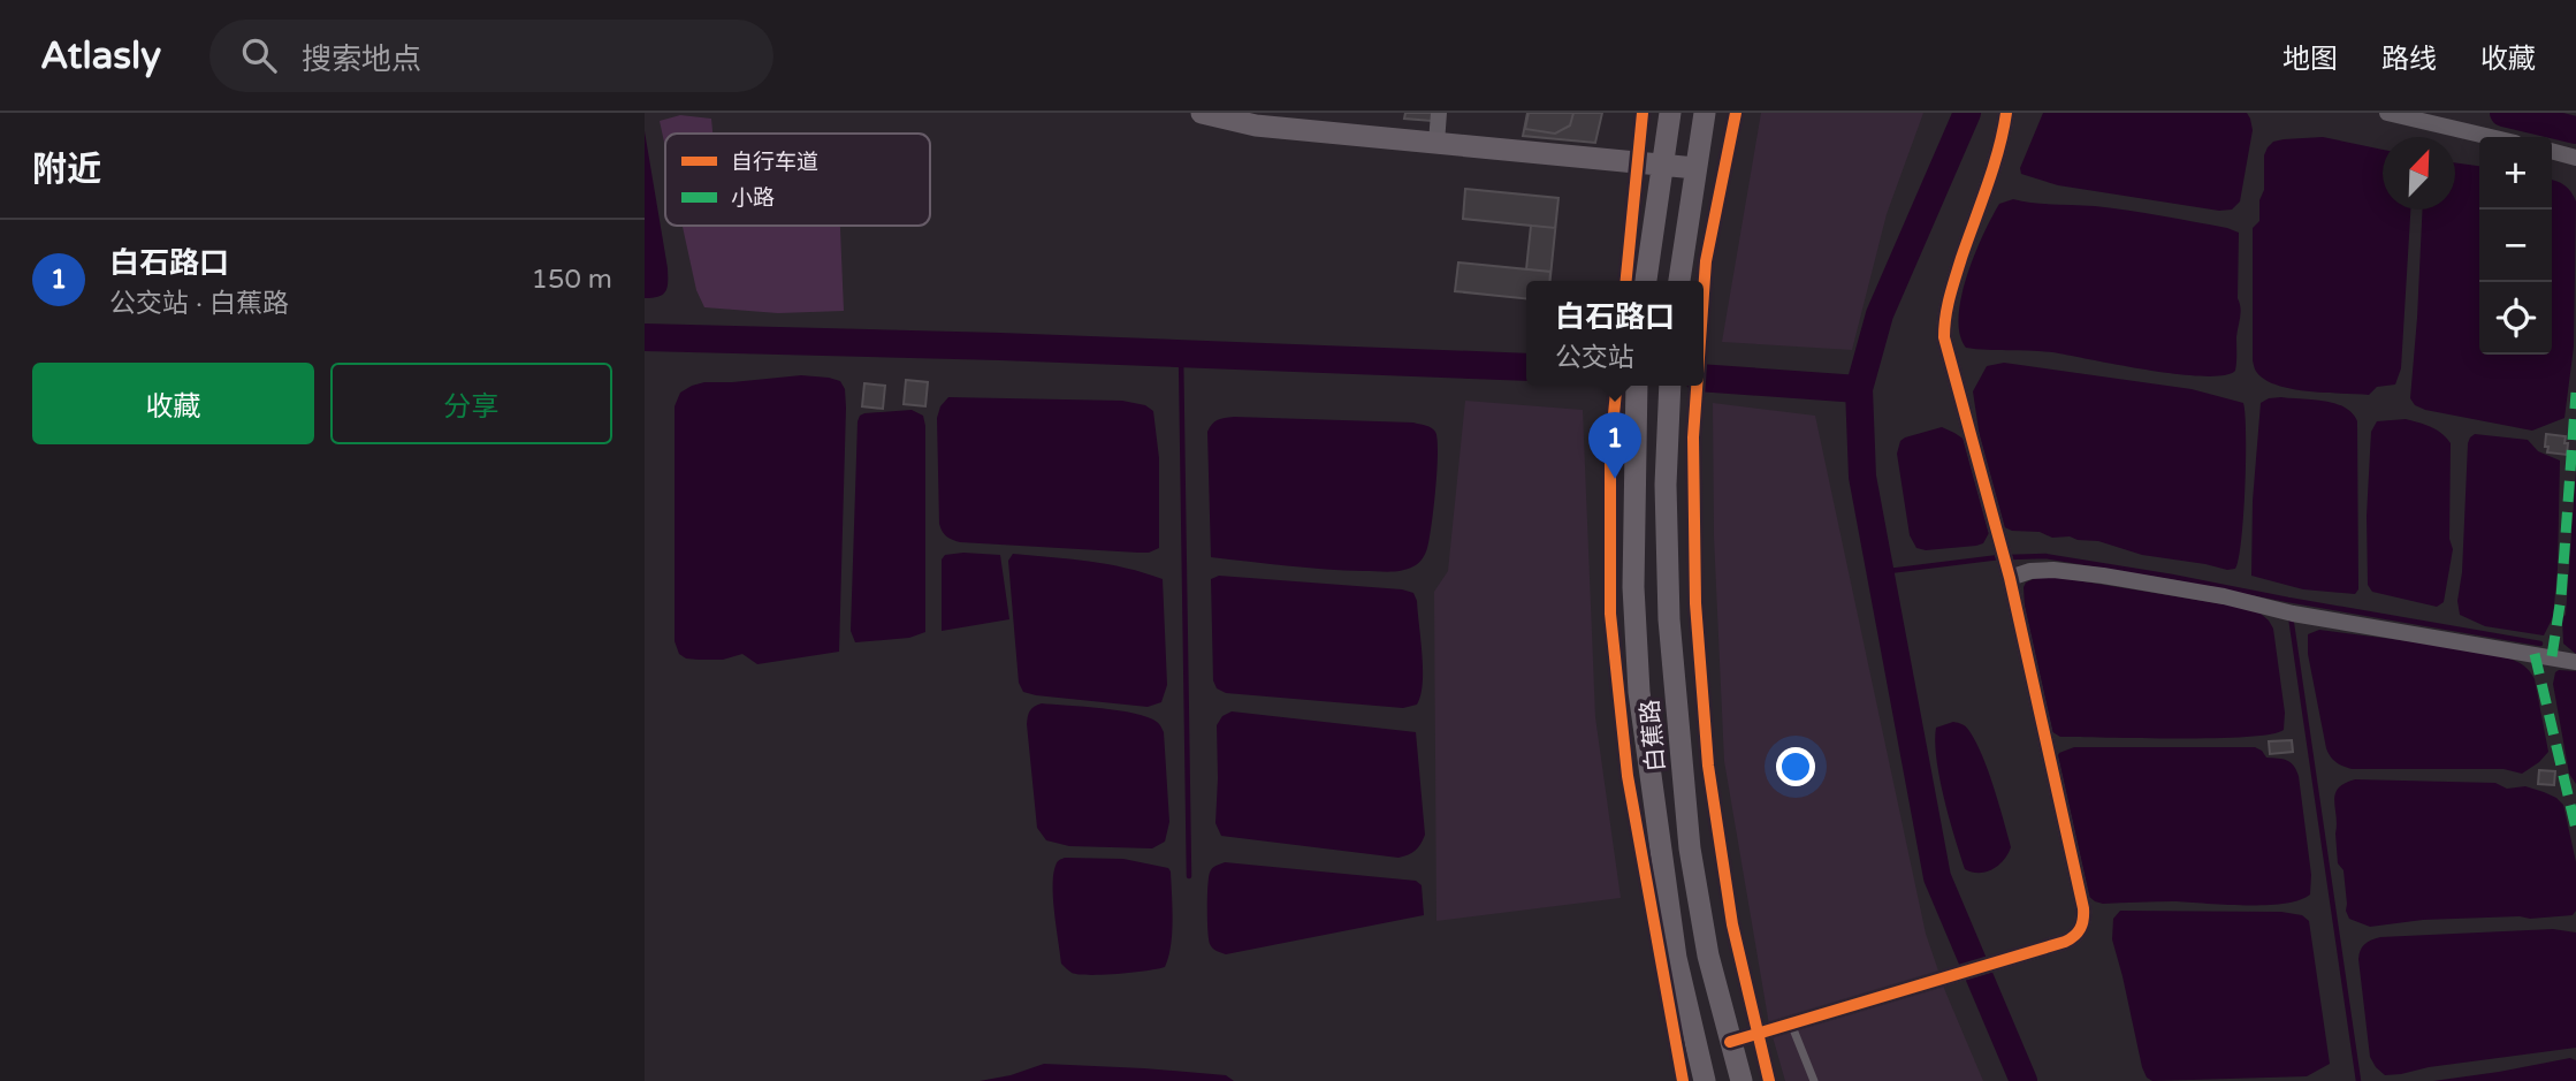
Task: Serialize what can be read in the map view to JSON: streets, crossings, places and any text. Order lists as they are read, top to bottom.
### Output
{
  "streets": {
    "main road": ["白蕉路"]
  },
  "legend": ["自行车道", "小路"],
  "north": "top right",
  "page": {
    "header": "Atlasly",
    "search": "搜索地点",
    "nav": ["地图", "路线", "收藏"],
    "heading": "附近",
    "map_buttons": ["+", "−"],
    "list": [
      {
        "mark": "1",
        "name": "白石路口",
        "note": "公交站 · 白蕉路",
        "value": "150 m"
      }
    ],
    "popup": ["白石路口", "公交站"],
    "buttons": ["收藏", "分享"],
    "pins": "1"
  }
}
